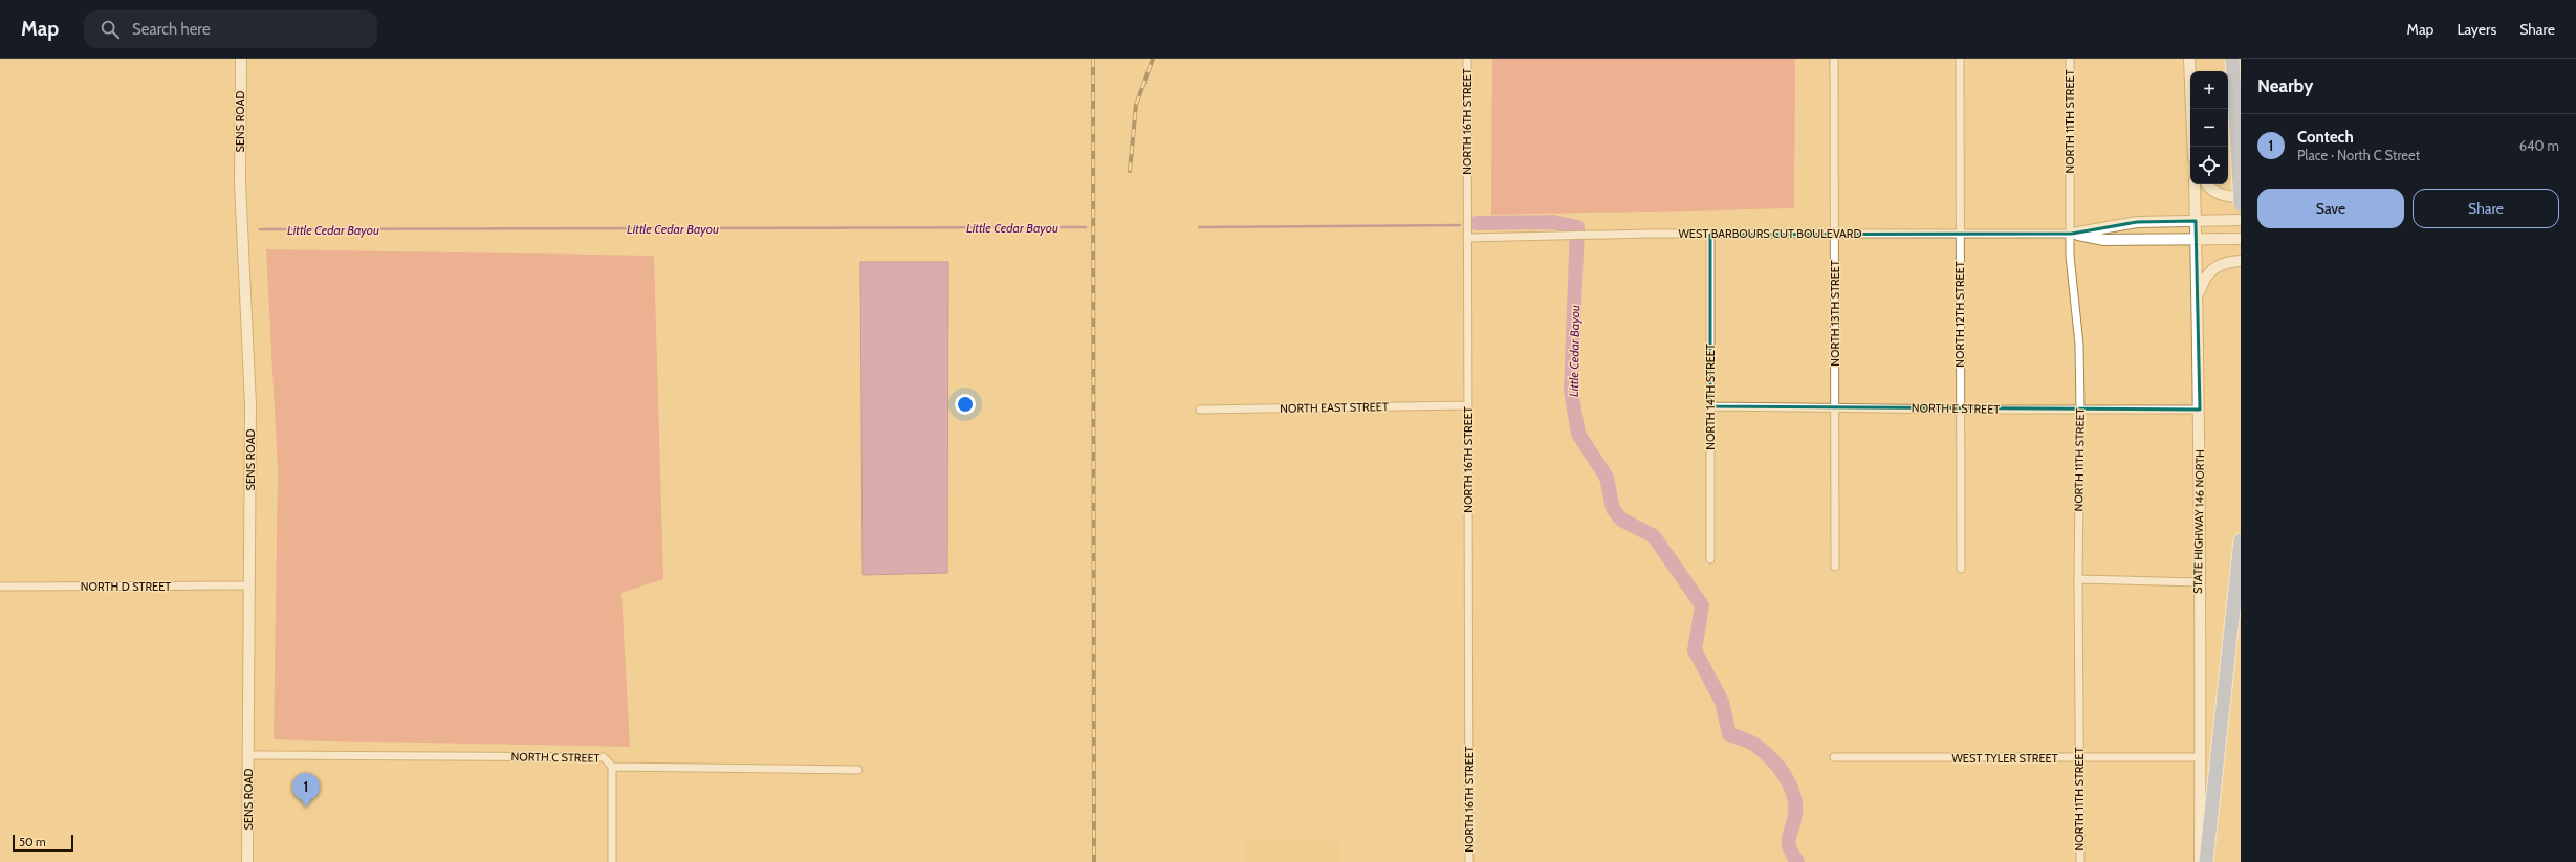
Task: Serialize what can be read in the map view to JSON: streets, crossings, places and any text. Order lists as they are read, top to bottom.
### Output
{
  "streets": {
    "main road": ["SENS ROAD", "WEST BARBOURS CUT BOULEVARD", "STATE HIGHWAY 146 NORTH"],
    "street": [
      "NORTH 16TH STREET",
      "NORTH 11TH STREET",
      "NORTH 13TH STREET",
      "NORTH 12TH STREET",
      "NORTH 14TH STREET",
      "NORTH EAST STREET",
      "NORTH E STREET",
      "NORTH D STREET",
      "NORTH C STREET",
      "WEST TYLER STREET"
    ]
  },
  "crossings": [
    ["SENS ROAD", "NORTH D STREET"],
    ["SENS ROAD", "NORTH C STREET"],
    ["NORTH 16TH STREET", "WEST BARBOURS CUT BOULEVARD"],
    ["NORTH 16TH STREET", "NORTH EAST STREET"],
    ["NORTH 11TH STREET", "WEST BARBOURS CUT BOULEVARD"],
    ["NORTH 11TH STREET", "NORTH E STREET"],
    ["NORTH 11TH STREET", "WEST TYLER STREET"],
    ["WEST BARBOURS CUT BOULEVARD", "NORTH 13TH STREET"],
    ["WEST BARBOURS CUT BOULEVARD", "NORTH 12TH STREET"],
    ["WEST BARBOURS CUT BOULEVARD", "NORTH 14TH STREET"],
    ["WEST BARBOURS CUT BOULEVARD", "STATE HIGHWAY 146 NORTH"],
    ["NORTH 13TH STREET", "NORTH E STREET"],
    ["NORTH 12TH STREET", "NORTH E STREET"],
    ["NORTH 14TH STREET", "NORTH E STREET"],
    ["NORTH E STREET", "STATE HIGHWAY 146 NORTH"],
    ["STATE HIGHWAY 146 NORTH", "WEST TYLER STREET"]
  ],
  "water": ["Little Cedar Bayou"],
  "scale_bar": "50 m",
  "page": {
    "header": "Map",
    "search": "Search here",
    "nav": ["Map", "Layers", "Share"],
    "heading": "Nearby",
    "map_buttons": ["+", "−"],
    "list": [
      {
        "mark": "1",
        "name": "Contech",
        "note": "Place · North C Street",
        "value": "640 m"
      }
    ],
    "buttons": ["Save", "Share"],
    "pins": "1",
    "scale": "50 m"
  }
}
